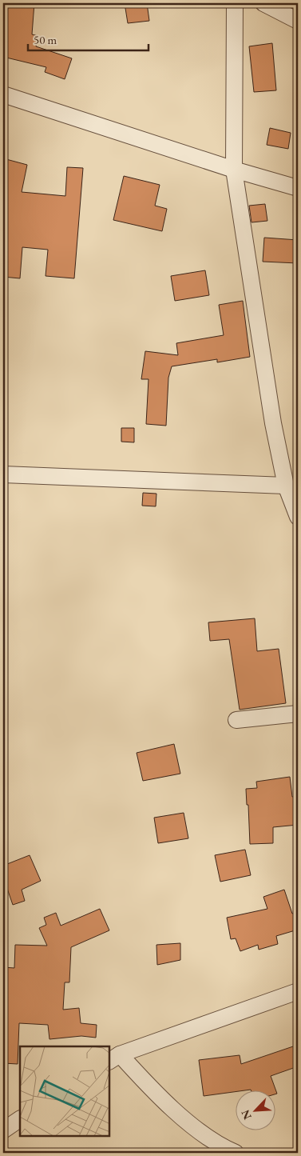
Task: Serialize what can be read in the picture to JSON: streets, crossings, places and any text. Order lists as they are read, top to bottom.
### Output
{
  "scale_bar": "50 m",
  "north": "bottom left"
}
